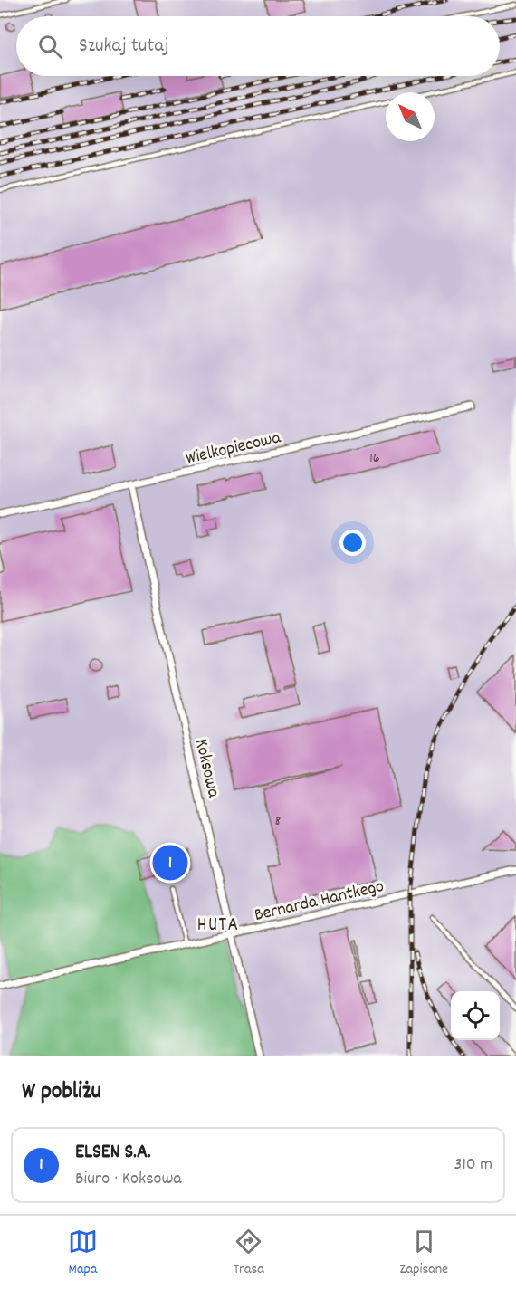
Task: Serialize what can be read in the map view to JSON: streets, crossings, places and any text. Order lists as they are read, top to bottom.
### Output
{
  "streets": {
    "street": ["Wielkopiecowa", "Koksowa", "Bernarda Hantkego"]
  },
  "crossings": [
    ["Wielkopiecowa", "Koksowa"],
    ["Koksowa", "Bernarda Hantkego"]
  ],
  "districts": ["HUTA"],
  "house_numbers": ["16", "8"],
  "north": "top left",
  "page": {
    "search": "Szukaj tutaj",
    "pins": "1",
    "heading": "W pobliżu",
    "list": [
      {
        "mark": "1",
        "name": "ELSEN S.A.",
        "note": "Biuro · Koksowa",
        "value": "310 m"
      }
    ],
    "nav": ["Mapa", "Trasa", "Zapisane"]
  }
}
